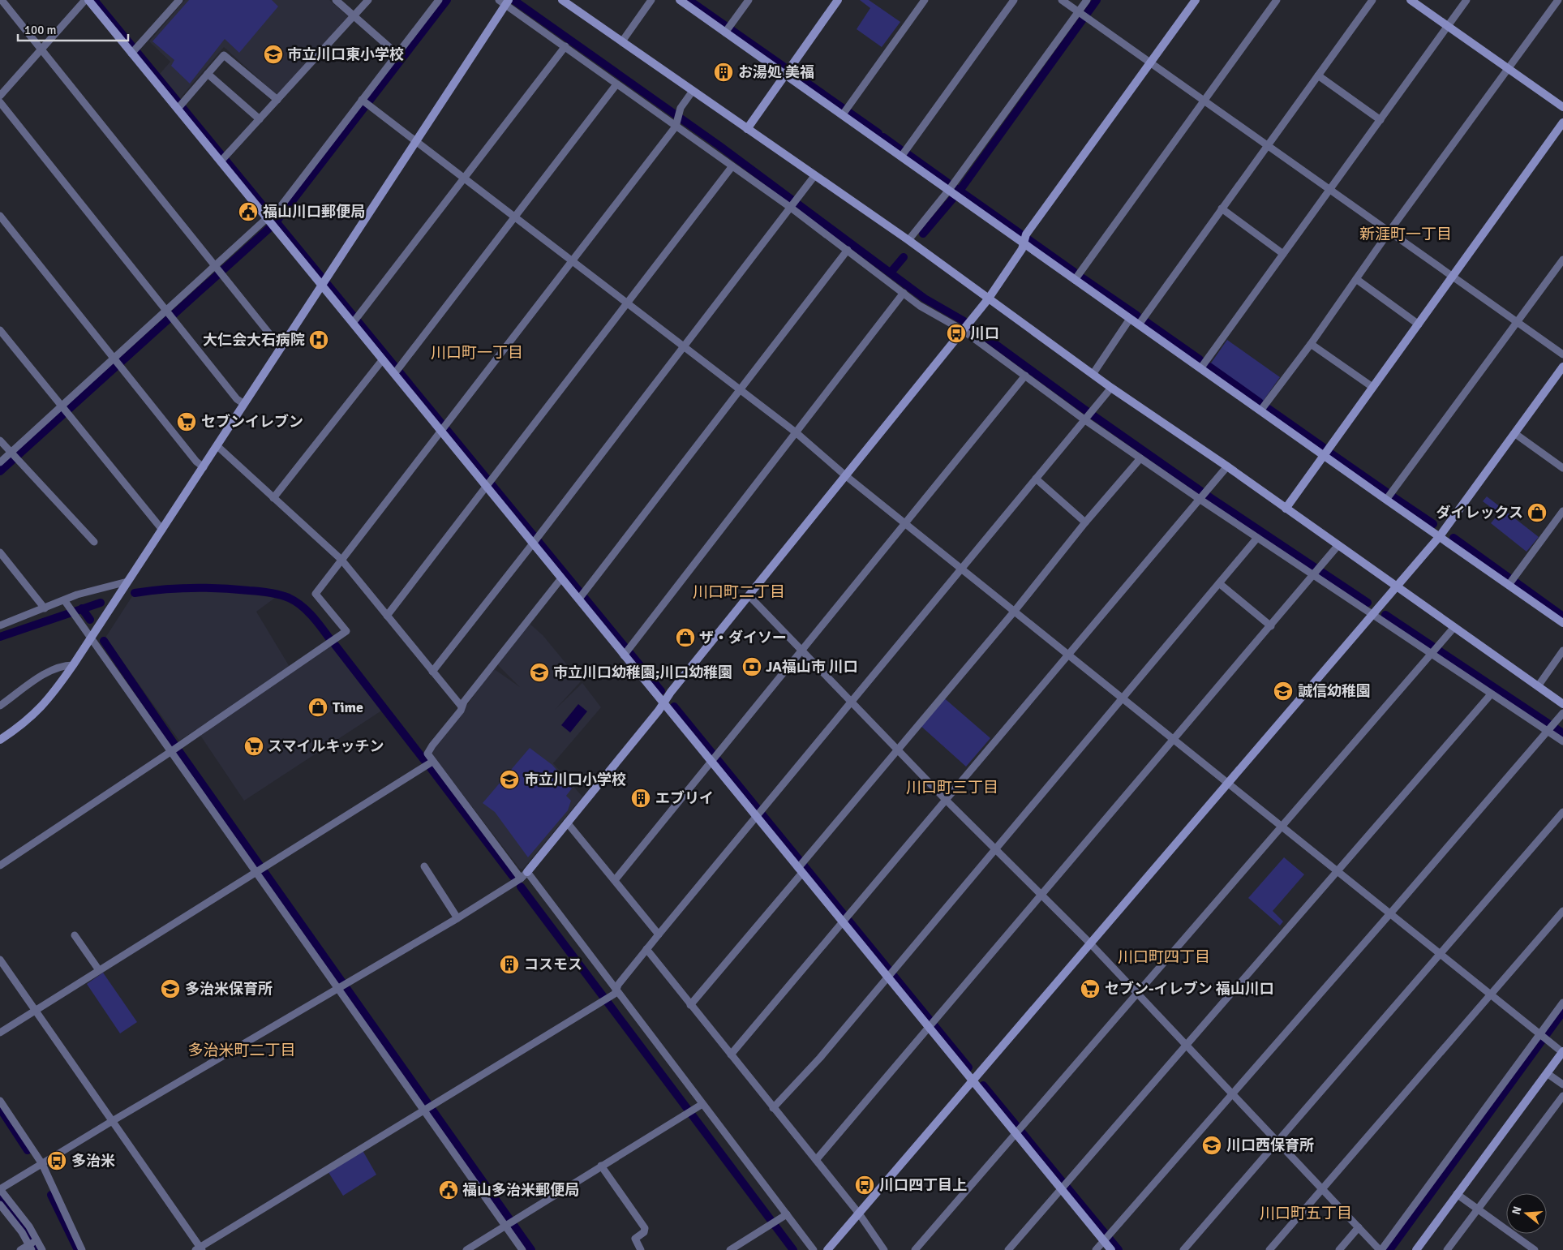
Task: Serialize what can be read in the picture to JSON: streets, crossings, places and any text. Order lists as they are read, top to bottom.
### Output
{
  "districts": [
    "新涯町一丁目",
    "川口町一丁目",
    "川口町二丁目",
    "川口町三丁目",
    "川口町四丁目",
    "多治米町二丁目",
    "川口町五丁目"
  ],
  "places": {
    "school or university": [
      "市立川口東小学校",
      "市立川口幼稚園;川口幼稚園",
      "誠信幼稚園",
      "市立川口小学校",
      "多治米保育所",
      "川口西保育所"
    ],
    "building": ["お湯処 美福", "エブリイ", "コスモス"],
    "public building": ["福山川口郵便局", "福山多治米郵便局"],
    "bus stop": ["川口", "多治米", "川口四丁目上"],
    "hospital": ["大仁会大石病院"],
    "supermarket": ["セブンイレブン", "スマイルキッチン", "セブン-イレブン 福山川口"],
    "shop": ["ダイレックス", "ザ・ダイソー", "Time"],
    "bank": ["JA福山市 川口"]
  },
  "scale_bar": "100 m",
  "north": "left"
}
